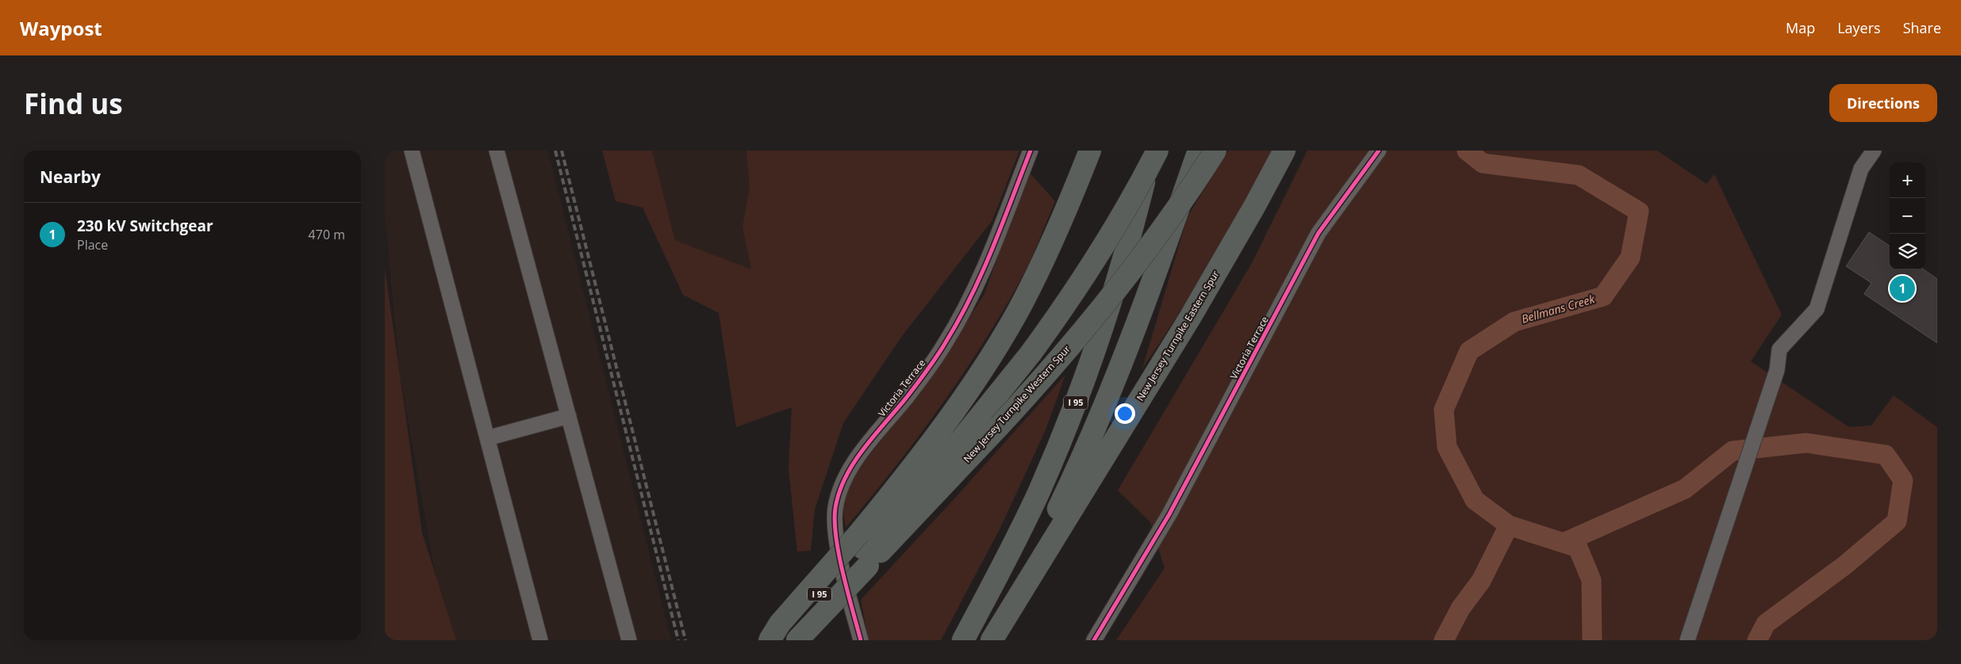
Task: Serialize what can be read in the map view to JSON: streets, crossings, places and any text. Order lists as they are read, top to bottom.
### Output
{
  "streets": {
    "highway": ["New Jersey Turnpike Eastern Spur", "I 95", "New Jersey Turnpike Western Spur"],
    "street": ["Victoria Terrace"]
  },
  "water": ["Bellmans Creek"],
  "page": {
    "header": "Waypost",
    "nav": ["Map", "Layers", "Share"],
    "buttons": "Directions",
    "title": "Find us",
    "heading": "Nearby",
    "map_buttons": ["+", "−"],
    "list": [
      {
        "mark": "1",
        "name": "230 kV Switchgear",
        "note": "Place",
        "value": "470 m"
      }
    ],
    "pins": "1"
  }
}
